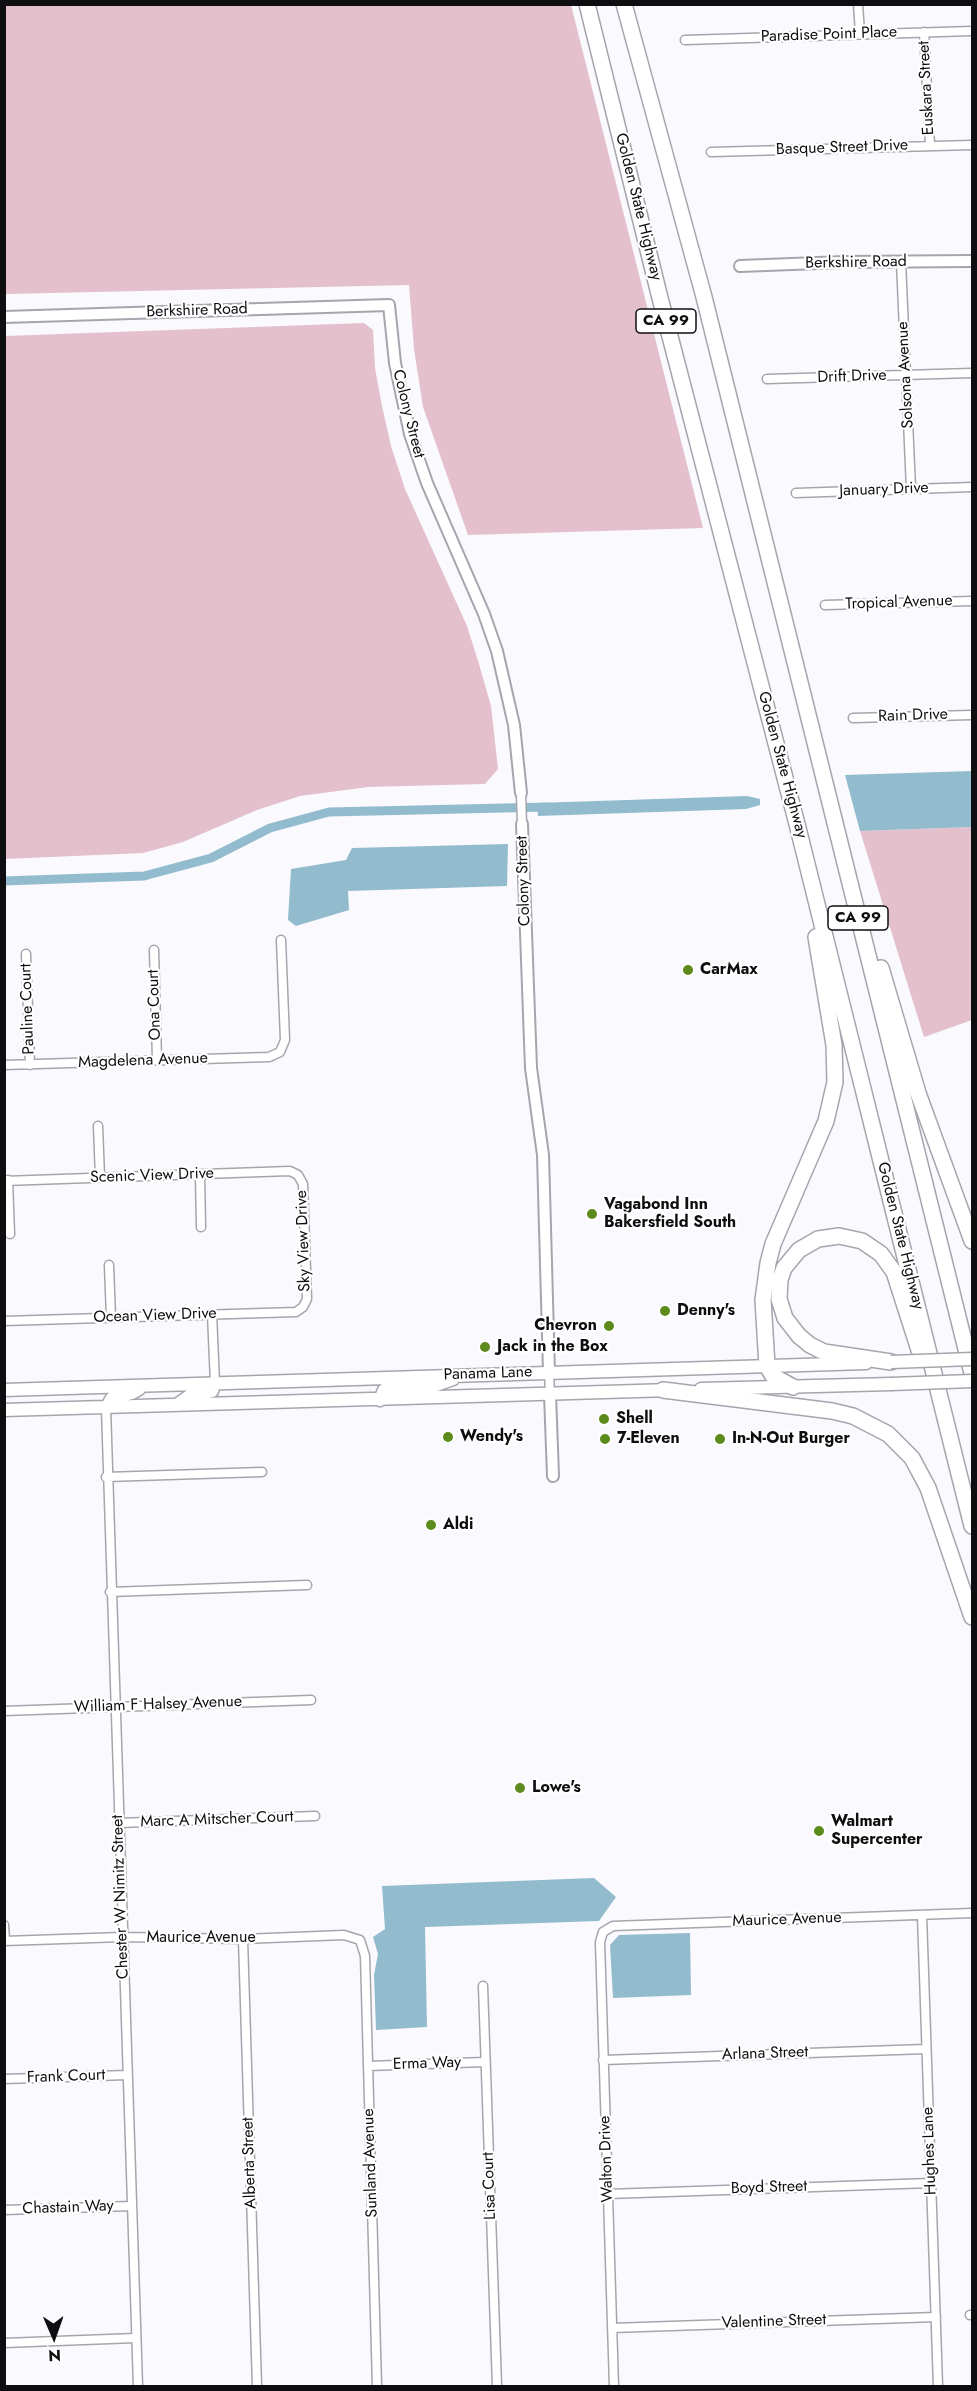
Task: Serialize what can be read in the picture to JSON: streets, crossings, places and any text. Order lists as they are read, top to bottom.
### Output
{
  "streets": {
    "highway": ["Golden State Highway", "CA 99"],
    "main road": ["Panama Lane"],
    "street": [
      "Paradise Point Place",
      "Euskara Street",
      "Basque Street Drive",
      "Berkshire Road",
      "Solsona Avenue",
      "Drift Drive",
      "Colony Street",
      "January Drive",
      "Tropical Avenue",
      "Rain Drive",
      "Ona Court",
      "Pauline Court",
      "Magdelena Avenue",
      "Scenic View Drive",
      "Sky View Drive",
      "Ocean View Drive",
      "William F Halsey Avenue",
      "Marc A Mitscher Court",
      "Chester W Nimitz Street",
      "Maurice Avenue",
      "Arlana Street",
      "Erma Way",
      "Frank Court",
      "Hughes Lane",
      "Walton Drive",
      "Alberta Street",
      "Sunland Avenue",
      "Lisa Court",
      "Boyd Street",
      "Chastain Way",
      "Valentine Street"
    ]
  },
  "crossings": [
    ["Paradise Point Place", "Euskara Street"],
    ["Euskara Street", "Basque Street Drive"],
    ["Berkshire Road", "Solsona Avenue"],
    ["Berkshire Road", "Colony Street"],
    ["Solsona Avenue", "Drift Drive"],
    ["Solsona Avenue", "January Drive"],
    ["Colony Street", "Panama Lane"],
    ["Ona Court", "Magdelena Avenue"],
    ["Pauline Court", "Magdelena Avenue"],
    ["Scenic View Drive", "Sky View Drive"],
    ["Sky View Drive", "Ocean View Drive"],
    ["Panama Lane", "Chester W Nimitz Street"],
    ["William F Halsey Avenue", "Chester W Nimitz Street"],
    ["Marc A Mitscher Court", "Chester W Nimitz Street"],
    ["Chester W Nimitz Street", "Maurice Avenue"],
    ["Chester W Nimitz Street", "Frank Court"],
    ["Chester W Nimitz Street", "Chastain Way"],
    ["Maurice Avenue", "Hughes Lane"],
    ["Maurice Avenue", "Walton Drive"],
    ["Maurice Avenue", "Alberta Street"],
    ["Maurice Avenue", "Sunland Avenue"],
    ["Arlana Street", "Hughes Lane"],
    ["Arlana Street", "Walton Drive"],
    ["Erma Way", "Sunland Avenue"],
    ["Erma Way", "Lisa Court"],
    ["Hughes Lane", "Boyd Street"],
    ["Hughes Lane", "Valentine Street"],
    ["Walton Drive", "Boyd Street"],
    ["Walton Drive", "Valentine Street"]
  ],
  "places": [
    "CarMax",
    "Vagabond Inn Bakersfield South",
    "Denny's",
    "Chevron",
    "Jack in the Box",
    "Shell",
    "Wendy's",
    "7-Eleven",
    "In-N-Out Burger",
    "Aldi",
    "Lowe's",
    "Walmart Supercenter"
  ],
  "north": "bottom"
}
